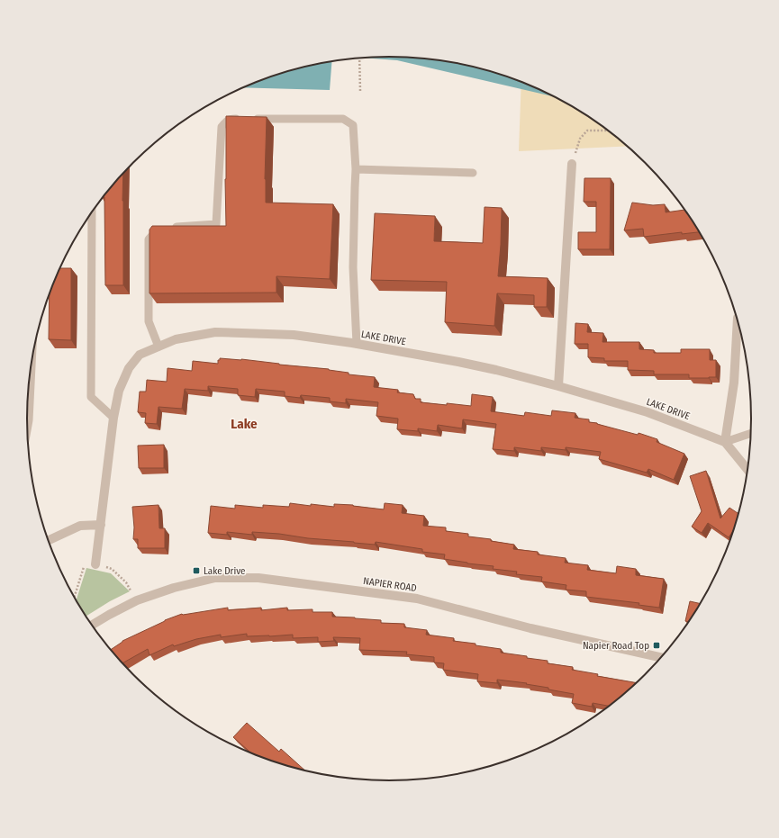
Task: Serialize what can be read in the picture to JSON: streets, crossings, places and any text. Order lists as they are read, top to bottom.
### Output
{
  "streets": {
    "street": ["LAKE DRIVE", "NAPIER ROAD"]
  },
  "districts": ["Lake"],
  "places": {
    "transit": ["Lake Drive", "Napier Road Top"]
  }
}
